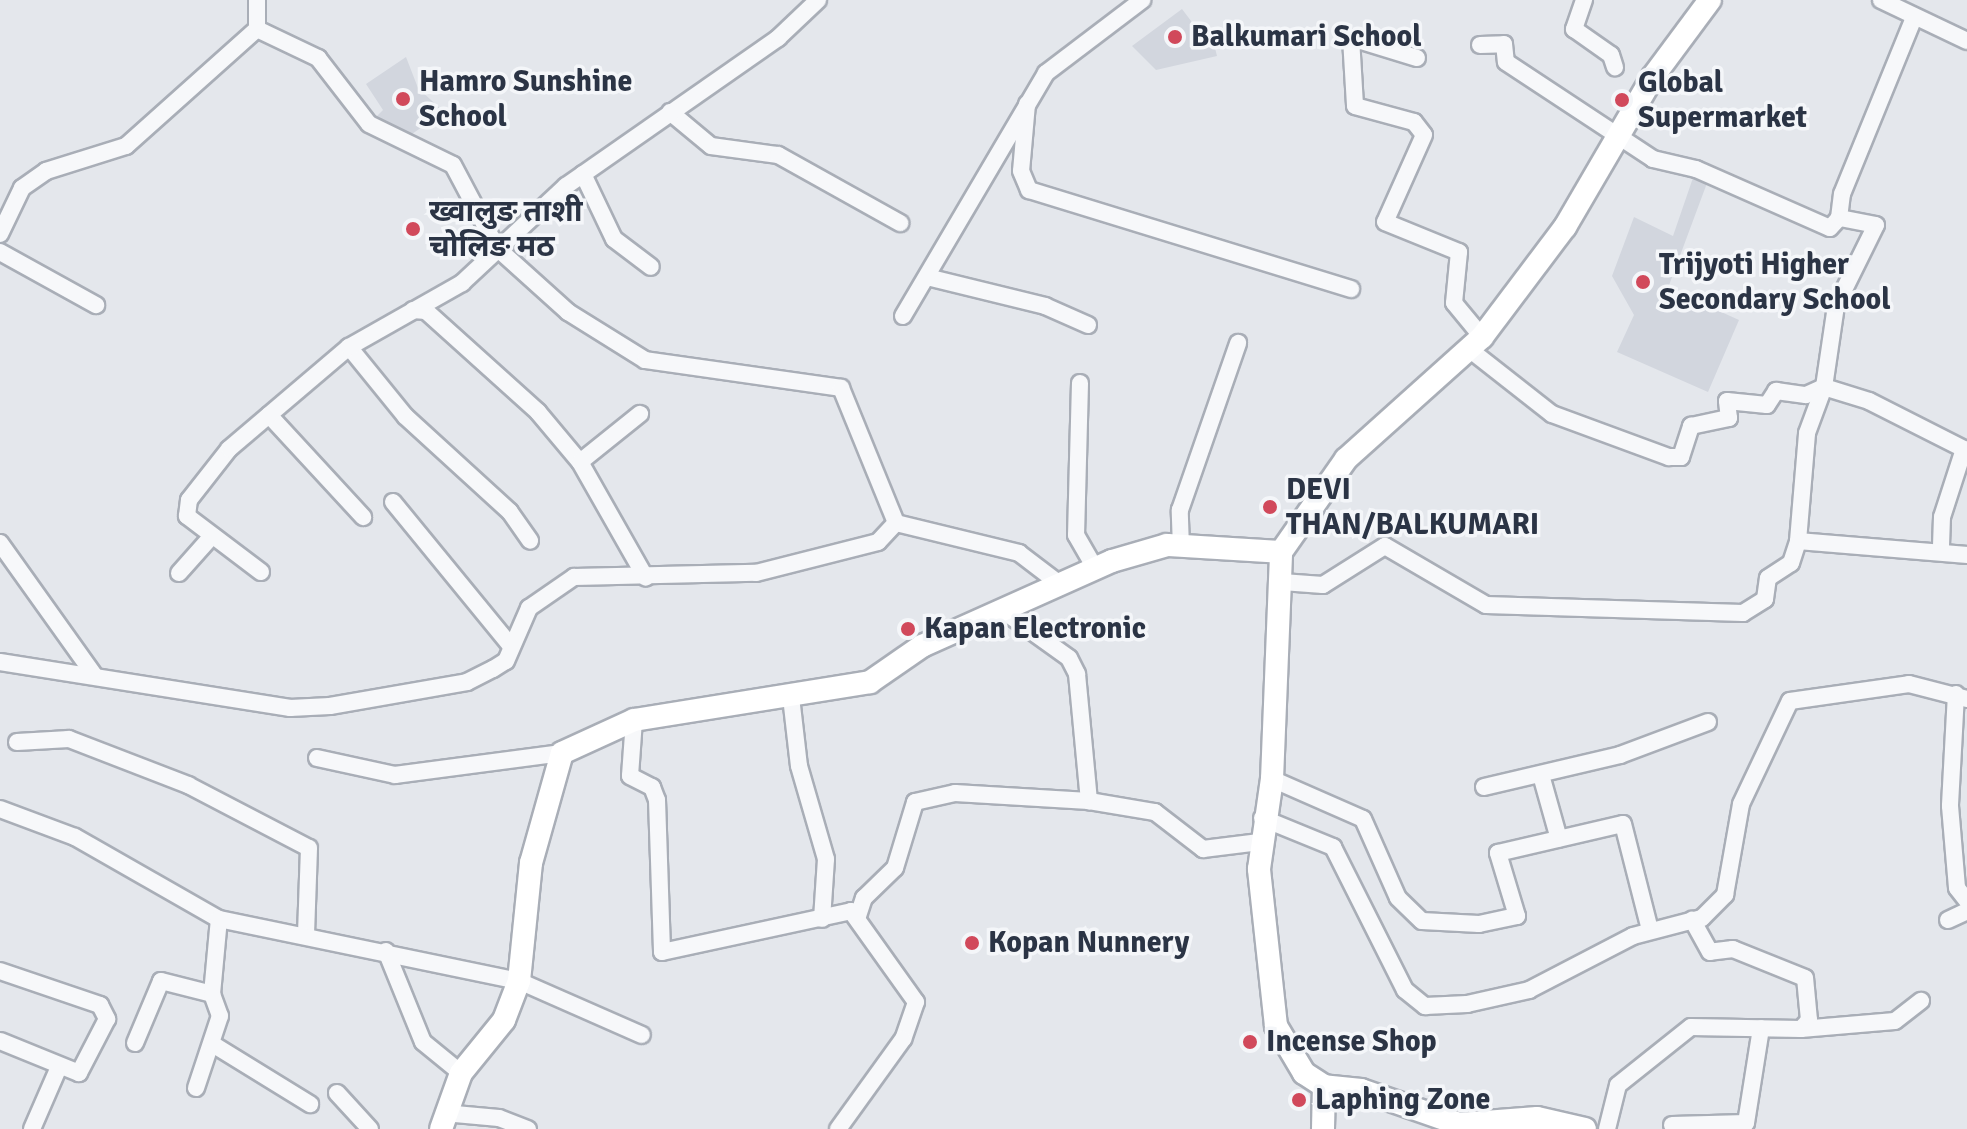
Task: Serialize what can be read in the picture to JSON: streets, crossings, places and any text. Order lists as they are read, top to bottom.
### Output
{
  "places": [
    "Balkumari School",
    "Hamro Sunshine School",
    "Global Supermarket",
    "ख्वालुङ ताशी चोलिङ मठ",
    "Trijyoti Higher Secondary School",
    "DEVI THAN/BALKUMARI",
    "Kapan Electronic",
    "Kopan Nunnery",
    "Incense Shop",
    "Laphing Zone"
  ]
}
